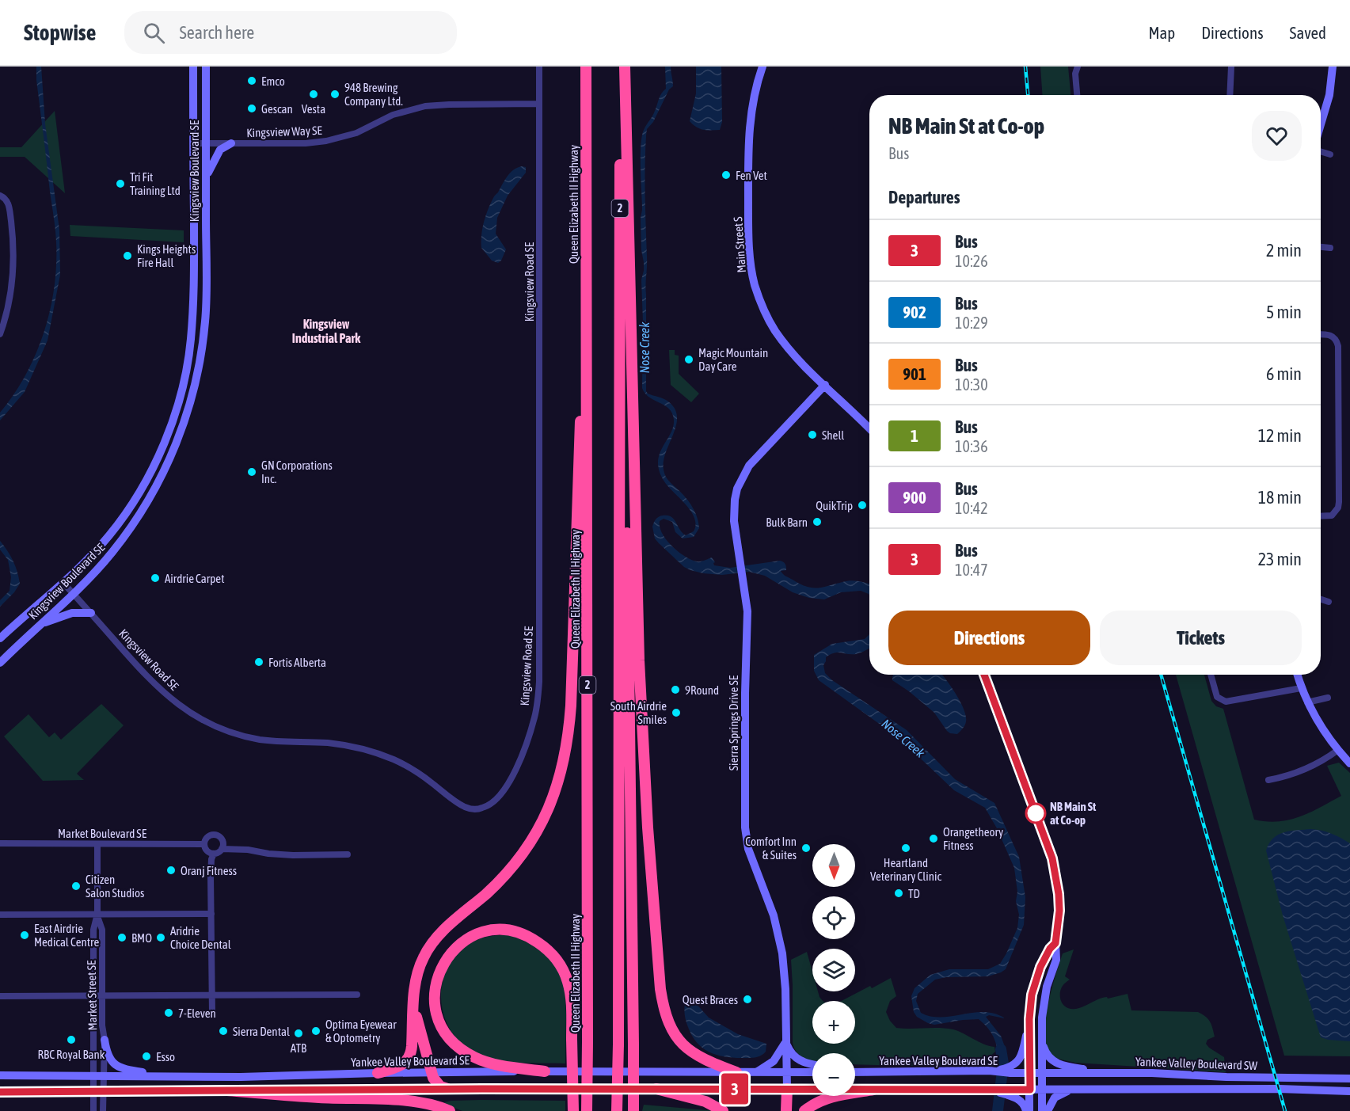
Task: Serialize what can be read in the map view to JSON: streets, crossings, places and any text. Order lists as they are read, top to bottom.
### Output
{
  "streets": {
    "highway": ["Queen Elizabeth II Highway", "2"],
    "main road": [
      "Kingsview Boulevard SE",
      "Main Street S",
      "Sierra Springs Drive SE",
      "Yankee Valley Boulevard SE",
      "Yankee Valley Boulevard SW"
    ],
    "street": [
      "Kingsview Way SE",
      "Kingsview Road SE",
      "Market Boulevard SE",
      "Market Street SE"
    ]
  },
  "crossings": [
    ["Kingsview Way SE", "Kingsview Boulevard SE"],
    ["Kingsview Way SE", "Kingsview Road SE"],
    ["Kingsview Boulevard SE", "Kingsview Road SE"],
    ["Main Street S", "Sierra Springs Drive SE"],
    ["Sierra Springs Drive SE", "Yankee Valley Boulevard SE"],
    ["Market Boulevard SE", "Market Street SE"],
    ["Market Street SE", "Yankee Valley Boulevard SE"],
    ["Yankee Valley Boulevard SE", "Yankee Valley Boulevard SW"]
  ],
  "districts": ["Kingsview Industrial Park"],
  "water": ["Nose Creek"],
  "places": [
    "Emco",
    "Vesta",
    "948 Brewing Company Ltd.",
    "Gescan",
    "Fen Vet",
    "Tri Fit Training Ltd",
    "Kings Heights Fire Hall",
    "Magic Mountain Day Care",
    "Shell",
    "GN Corporations Inc.",
    "QuikTrip",
    "Bulk Barn",
    "Airdrie Carpet",
    "Fortis Alberta",
    "9Round",
    "South Airdrie Smiles",
    "NB Main St at Co-op",
    "Orangetheory Fitness",
    "Comfort Inn & Suites",
    "Heartland Veterinary Clinic",
    "Oranj Fitness",
    "Citizen Salon Studios",
    "TD",
    "East Airdrie Medical Centre",
    "BMO",
    "Aridrie Choice Dental",
    "Quest Braces",
    "7-Eleven",
    "Sierra Dental",
    "Optima Eyewear & Optometry",
    "ATB",
    "RBC Royal Bank",
    "Esso"
  ],
  "lines": ["bus line 3"],
  "north": "bottom",
  "page": {
    "header": "Stopwise",
    "search": "Search here",
    "nav": ["Map", "Directions", "Saved"],
    "on_map": "3",
    "heading": [
      ["NB Main St at Co-op", "Bus"],
      "Departures"
    ],
    "list": [
      {
        "mark": "3",
        "name": "Bus",
        "note": "10:26",
        "value": "2 min"
      },
      {
        "mark": "902",
        "name": "Bus",
        "note": "10:29",
        "value": "5 min"
      },
      {
        "mark": "901",
        "name": "Bus",
        "note": "10:30",
        "value": "6 min"
      },
      {
        "mark": "1",
        "name": "Bus",
        "note": "10:36",
        "value": "12 min"
      },
      {
        "mark": "900",
        "name": "Bus",
        "note": "10:42",
        "value": "18 min"
      },
      {
        "mark": "3",
        "name": "Bus",
        "note": "10:47",
        "value": "23 min"
      }
    ],
    "buttons": ["Directions", "Tickets"],
    "map_buttons": ["+", "−"]
  }
}
